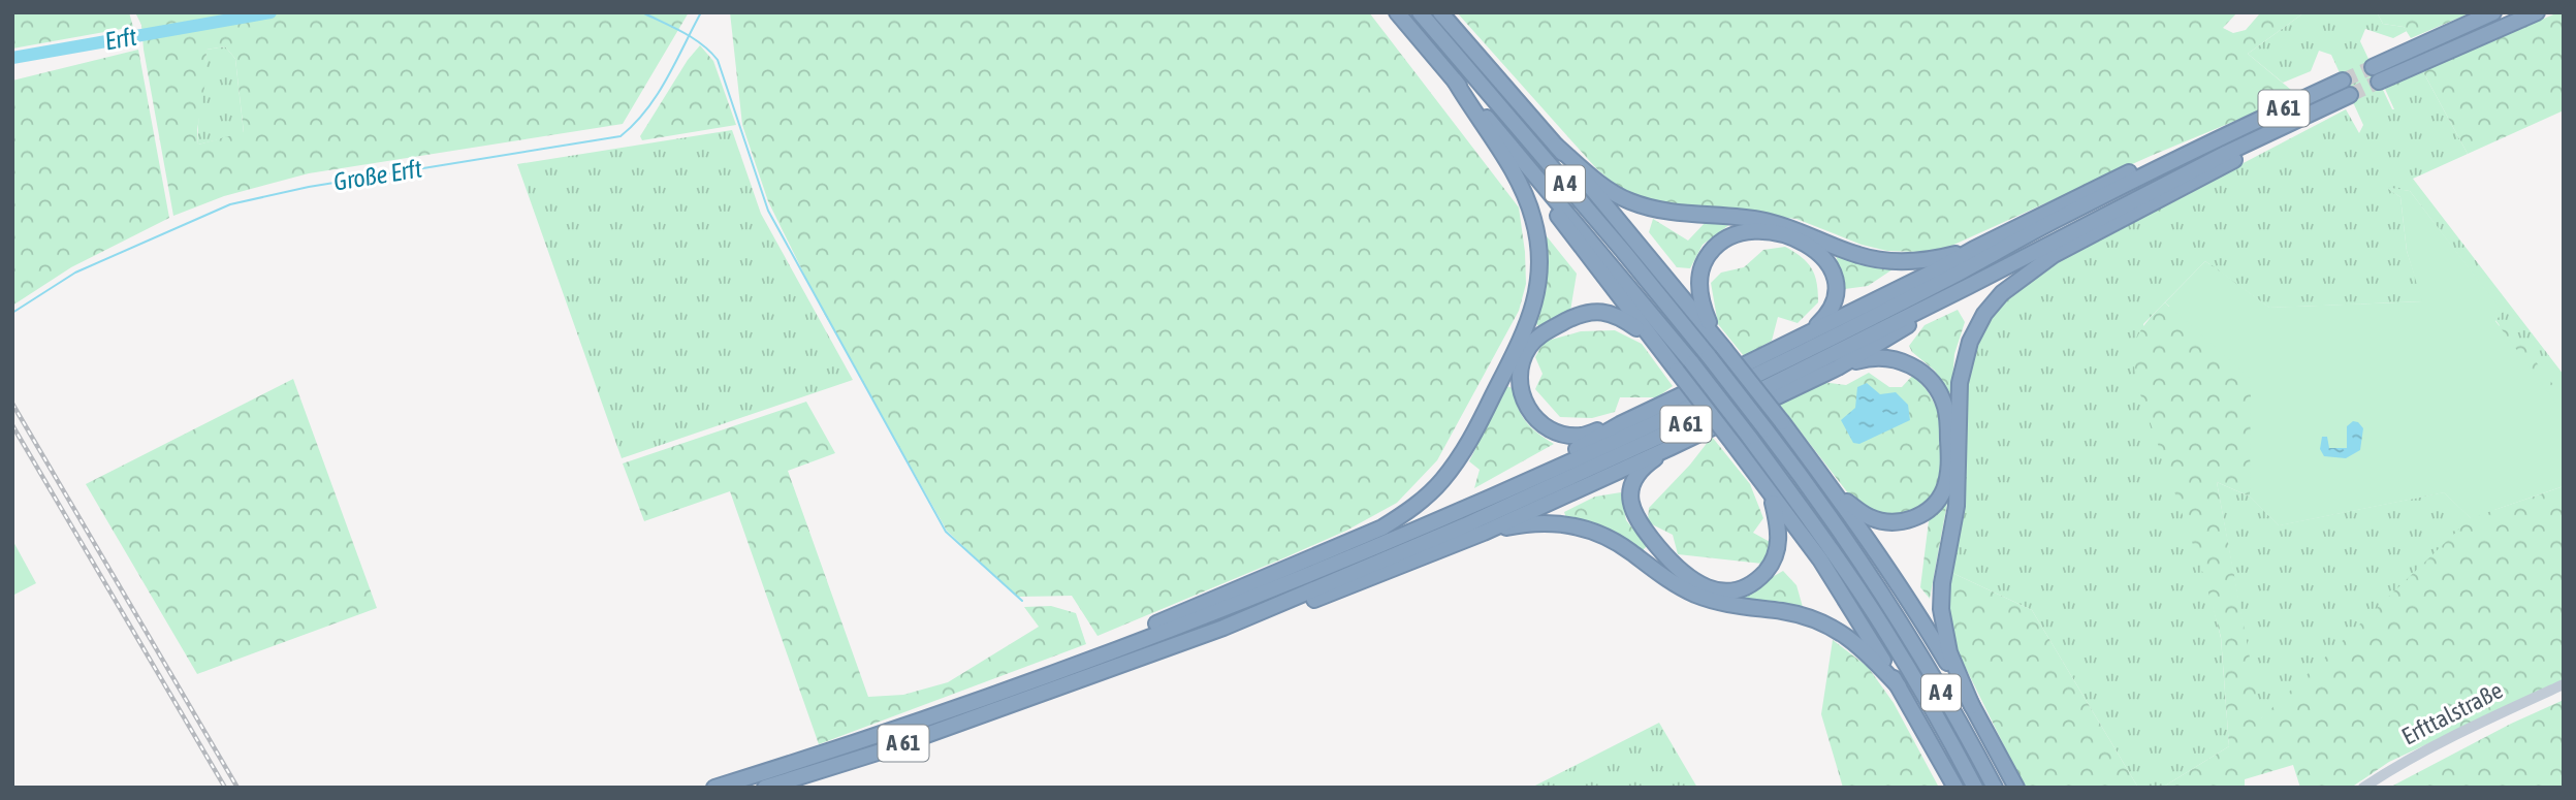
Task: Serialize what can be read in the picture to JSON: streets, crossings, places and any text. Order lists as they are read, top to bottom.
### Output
{
  "streets": {
    "highway": ["A 61", "A 4"],
    "main road": ["Erfttalstraße"]
  },
  "water": ["Erft", "Große Erft"]
}
